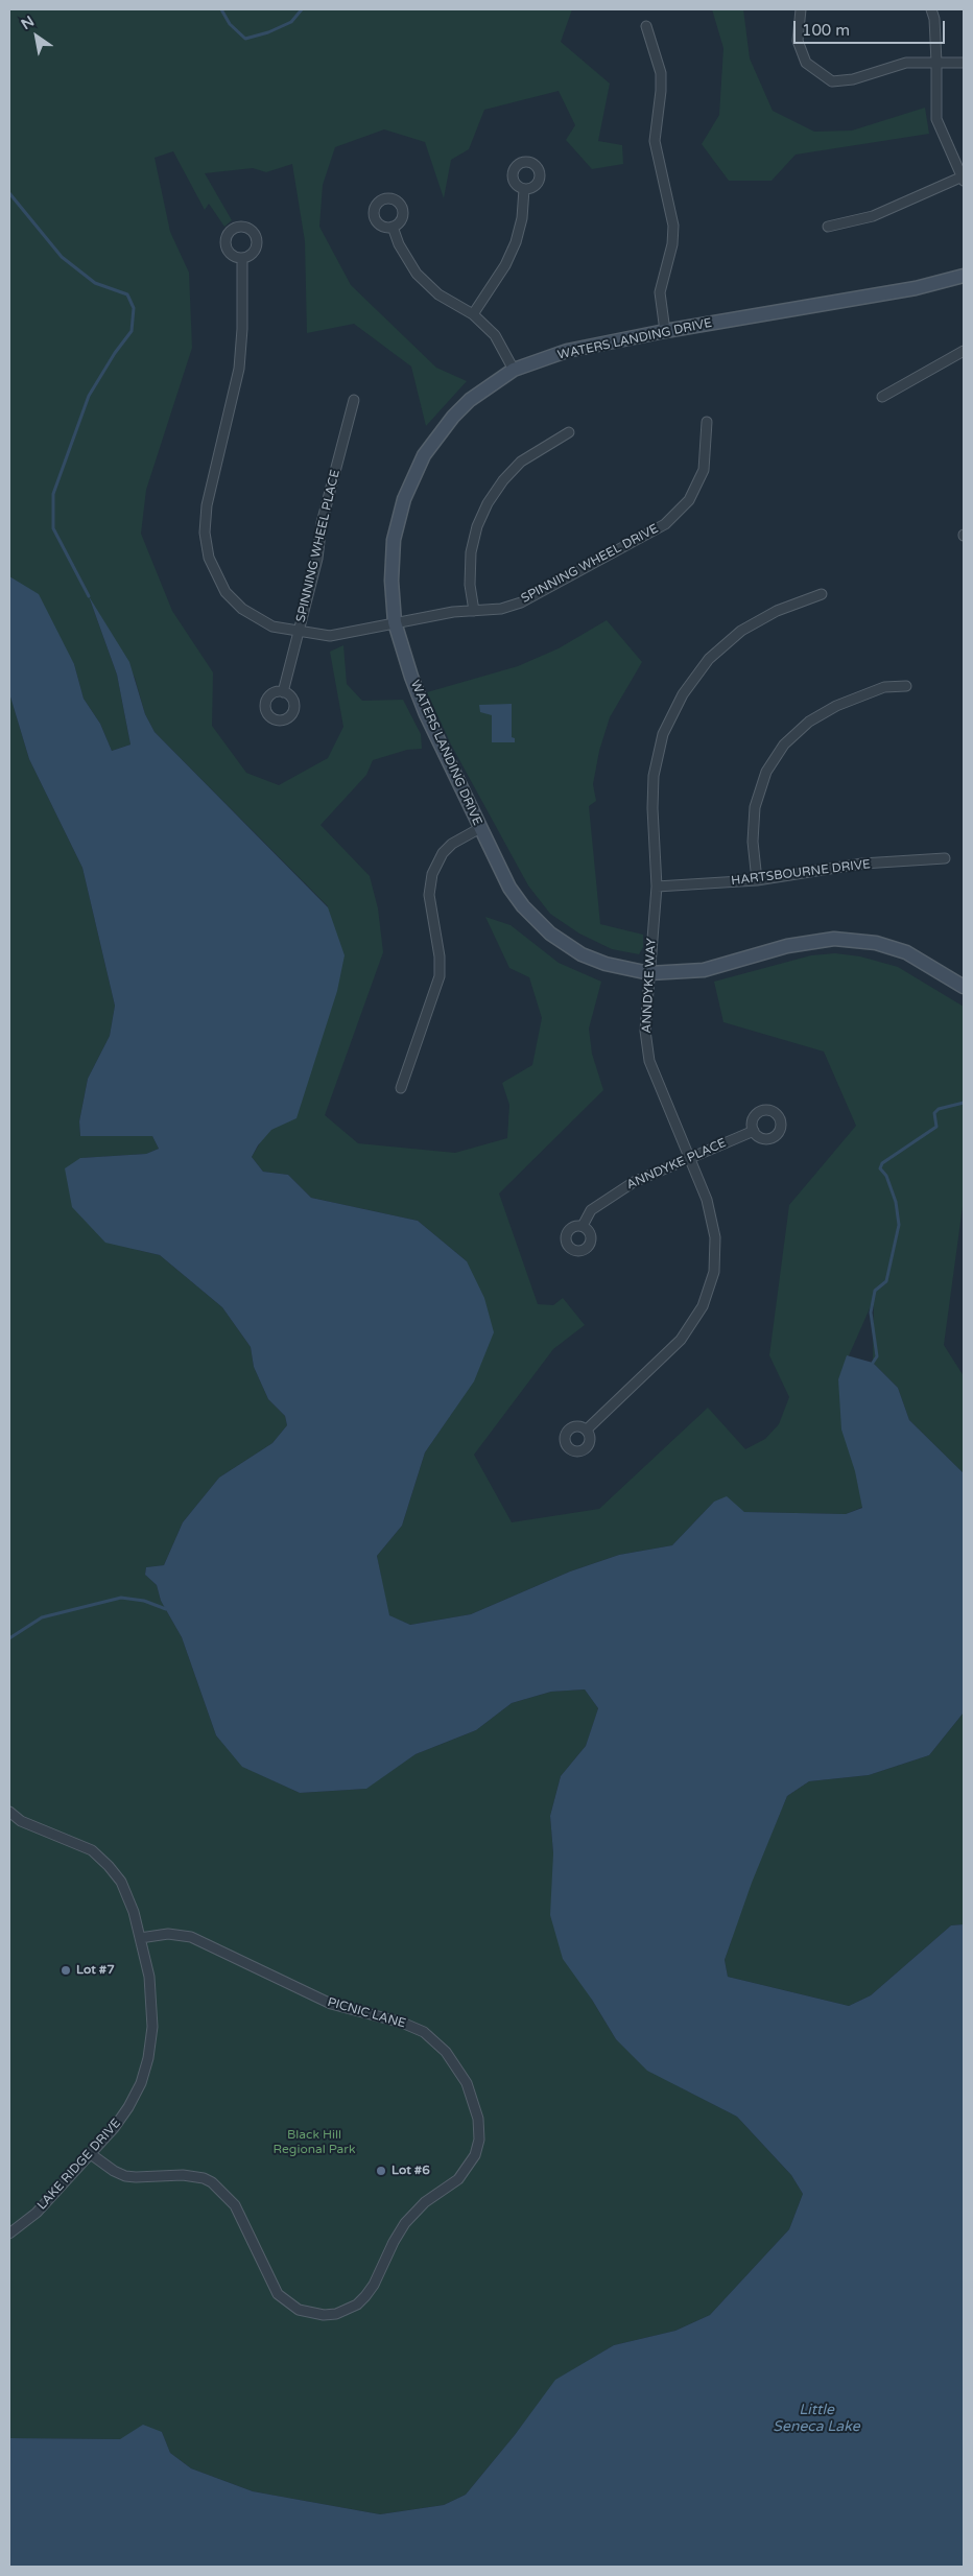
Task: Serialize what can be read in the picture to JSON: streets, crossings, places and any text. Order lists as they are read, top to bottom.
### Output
{
  "streets": {
    "street": [
      "WATERS LANDING DRIVE",
      "SPINNING WHEEL PLACE",
      "SPINNING WHEEL DRIVE",
      "HARTSBOURNE DRIVE",
      "ANNDYKE WAY",
      "ANNDYKE PLACE",
      "PICNIC LANE",
      "LAKE RIDGE DRIVE"
    ]
  },
  "crossings": [
    ["WATERS LANDING DRIVE", "SPINNING WHEEL DRIVE"],
    ["WATERS LANDING DRIVE", "ANNDYKE WAY"],
    ["SPINNING WHEEL PLACE", "SPINNING WHEEL DRIVE"],
    ["HARTSBOURNE DRIVE", "ANNDYKE WAY"],
    ["ANNDYKE WAY", "ANNDYKE PLACE"],
    ["PICNIC LANE", "LAKE RIDGE DRIVE"]
  ],
  "water": ["Little Seneca Lake"],
  "parks": ["Black Hill Regional Park"],
  "places": ["Lot #7", "Lot #6"],
  "scale_bar": "100 m",
  "north": "top left"
}
